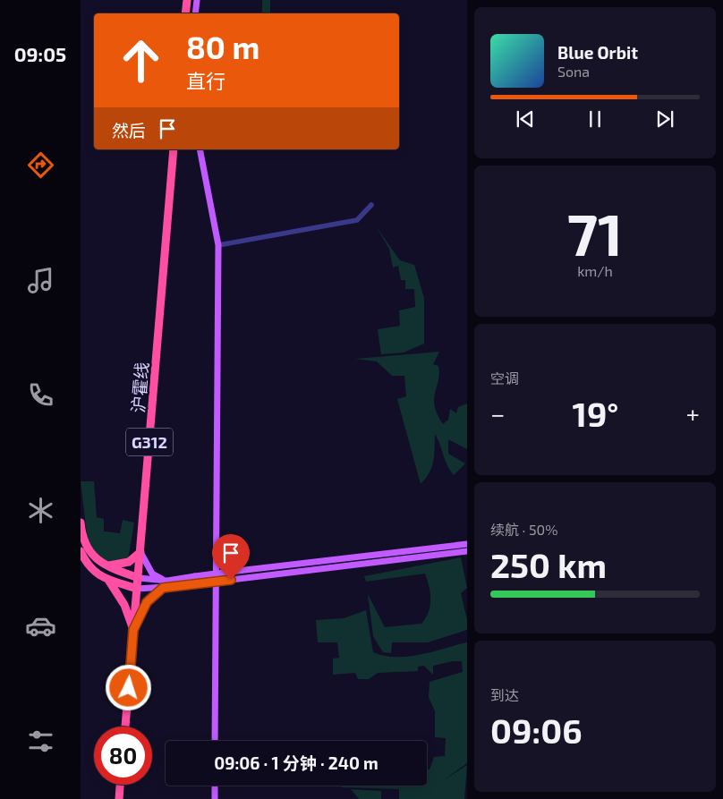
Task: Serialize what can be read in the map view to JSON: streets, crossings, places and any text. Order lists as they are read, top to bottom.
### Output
{
  "streets": {
    "highway": ["沪霍线", "G312"]
  },
  "page": {
    "tabs": "09:05",
    "turn": ["80 m", "直行"],
    "song": ["Blue Orbit", "Sona"],
    "then": "然后",
    "tile": [
      ["71", "km/h"],
      "空调",
      ["续航 · 50%", "250 km"],
      ["到达", "09:06"]
    ],
    "heat": ["−", "19°", "+"],
    "limit": "80",
    "trip": "09:06 · 1 分钟 · 240 m"
  }
}
